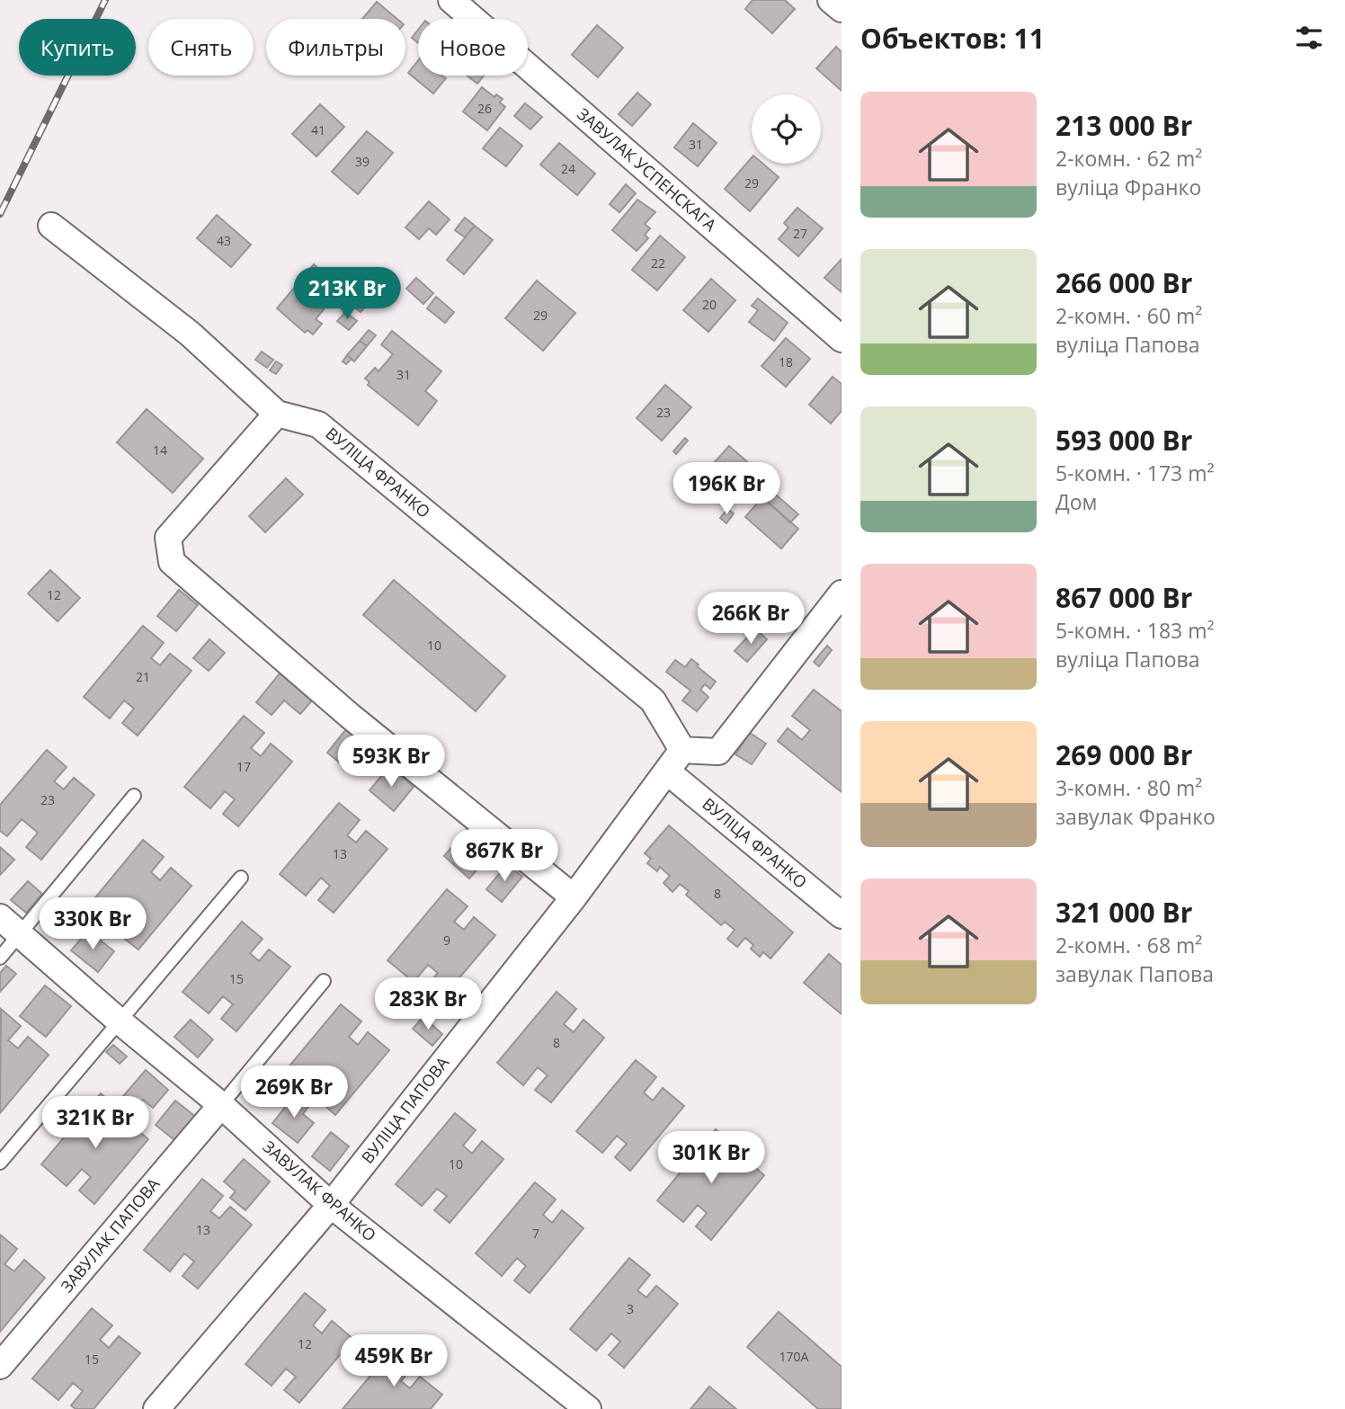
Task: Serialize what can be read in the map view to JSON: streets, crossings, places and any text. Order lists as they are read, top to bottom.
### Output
{
  "streets": {
    "street": [
      "ЗАВУЛАК УСПЕНСКАГА",
      "ВУЛІЦА ФРАНКО",
      "ВУЛІЦА ПАПОВА",
      "ЗАВУЛАК ФРАНКО",
      "ЗАВУЛАК ПАПОВА"
    ]
  },
  "crossings": [
    ["ВУЛІЦА ФРАНКО", "ВУЛІЦА ПАПОВА"],
    ["ВУЛІЦА ПАПОВА", "ЗАВУЛАК ФРАНКО"],
    ["ЗАВУЛАК ФРАНКО", "ЗАВУЛАК ПАПОВА"]
  ],
  "house_numbers": [
    "26",
    "41",
    "31",
    "39",
    "24",
    "29",
    "27",
    "43",
    "22",
    "20",
    "29",
    "18",
    "31",
    "23",
    "14",
    "12",
    "10",
    "21",
    "17",
    "23",
    "13",
    "8",
    "9",
    "15",
    "8",
    "10",
    "13",
    "7",
    "3",
    "12",
    "170А",
    "15"
  ],
  "page": {
    "heading": "Объектов: 11",
    "chip": [
      "Купить",
      "Снять",
      "Фильтры",
      "Новое"
    ],
    "list": [
      {
        "name": "213 000 Br",
        "note": "2-комн. · 62 m² · вуліца Франко"
      },
      {
        "name": "266 000 Br",
        "note": "2-комн. · 60 m² · вуліца Папова"
      },
      {
        "name": "593 000 Br",
        "note": "5-комн. · 173 m² · Дом"
      },
      {
        "name": "867 000 Br",
        "note": "5-комн. · 183 m² · вуліца Папова"
      },
      {
        "name": "269 000 Br",
        "note": "3-комн. · 80 m² · завулак Франко"
      },
      {
        "name": "321 000 Br",
        "note": "2-комн. · 68 m² · завулак Папова"
      }
    ],
    "price": [
      "213K Br",
      "196K Br",
      "266K Br",
      "593K Br",
      "867K Br",
      "330K Br",
      "283K Br",
      "269K Br",
      "321K Br",
      "301K Br",
      "459K Br"
    ]
  }
}
